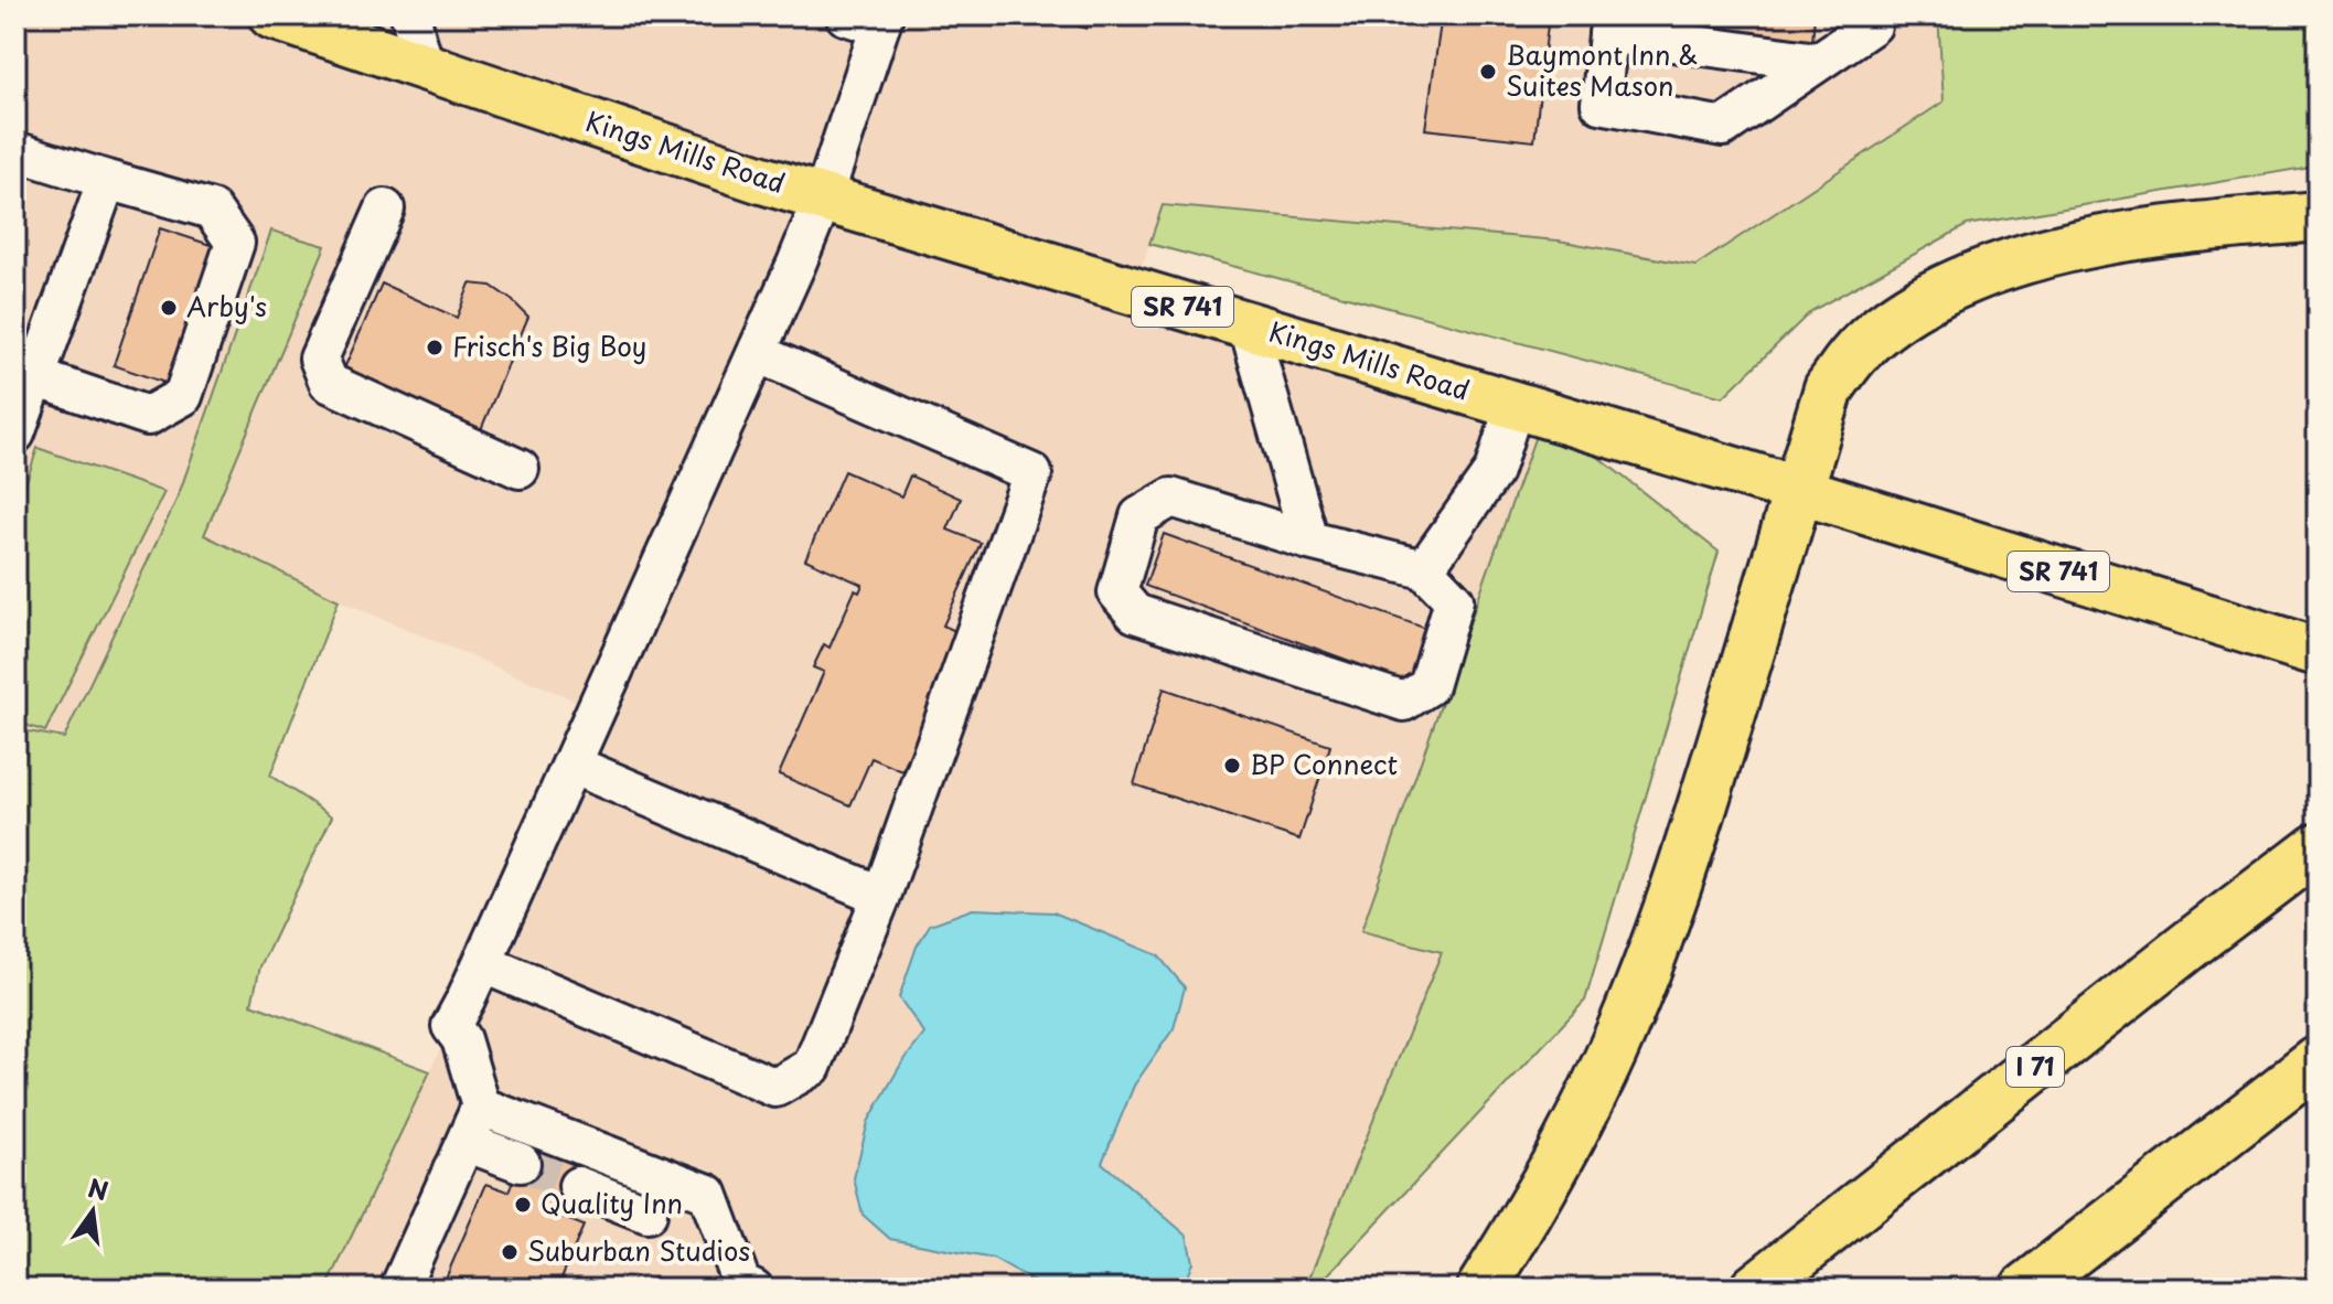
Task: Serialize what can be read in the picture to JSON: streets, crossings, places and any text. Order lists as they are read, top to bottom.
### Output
{
  "streets": {
    "highway": ["I 71"],
    "main road": ["Kings Mills Road", "SR 741"]
  },
  "places": [
    "Baymont Inn & Suites Mason",
    "Arby's",
    "Frisch's Big Boy",
    "BP Connect",
    "Quality Inn",
    "Suburban Studios"
  ],
  "north": "top"
}
